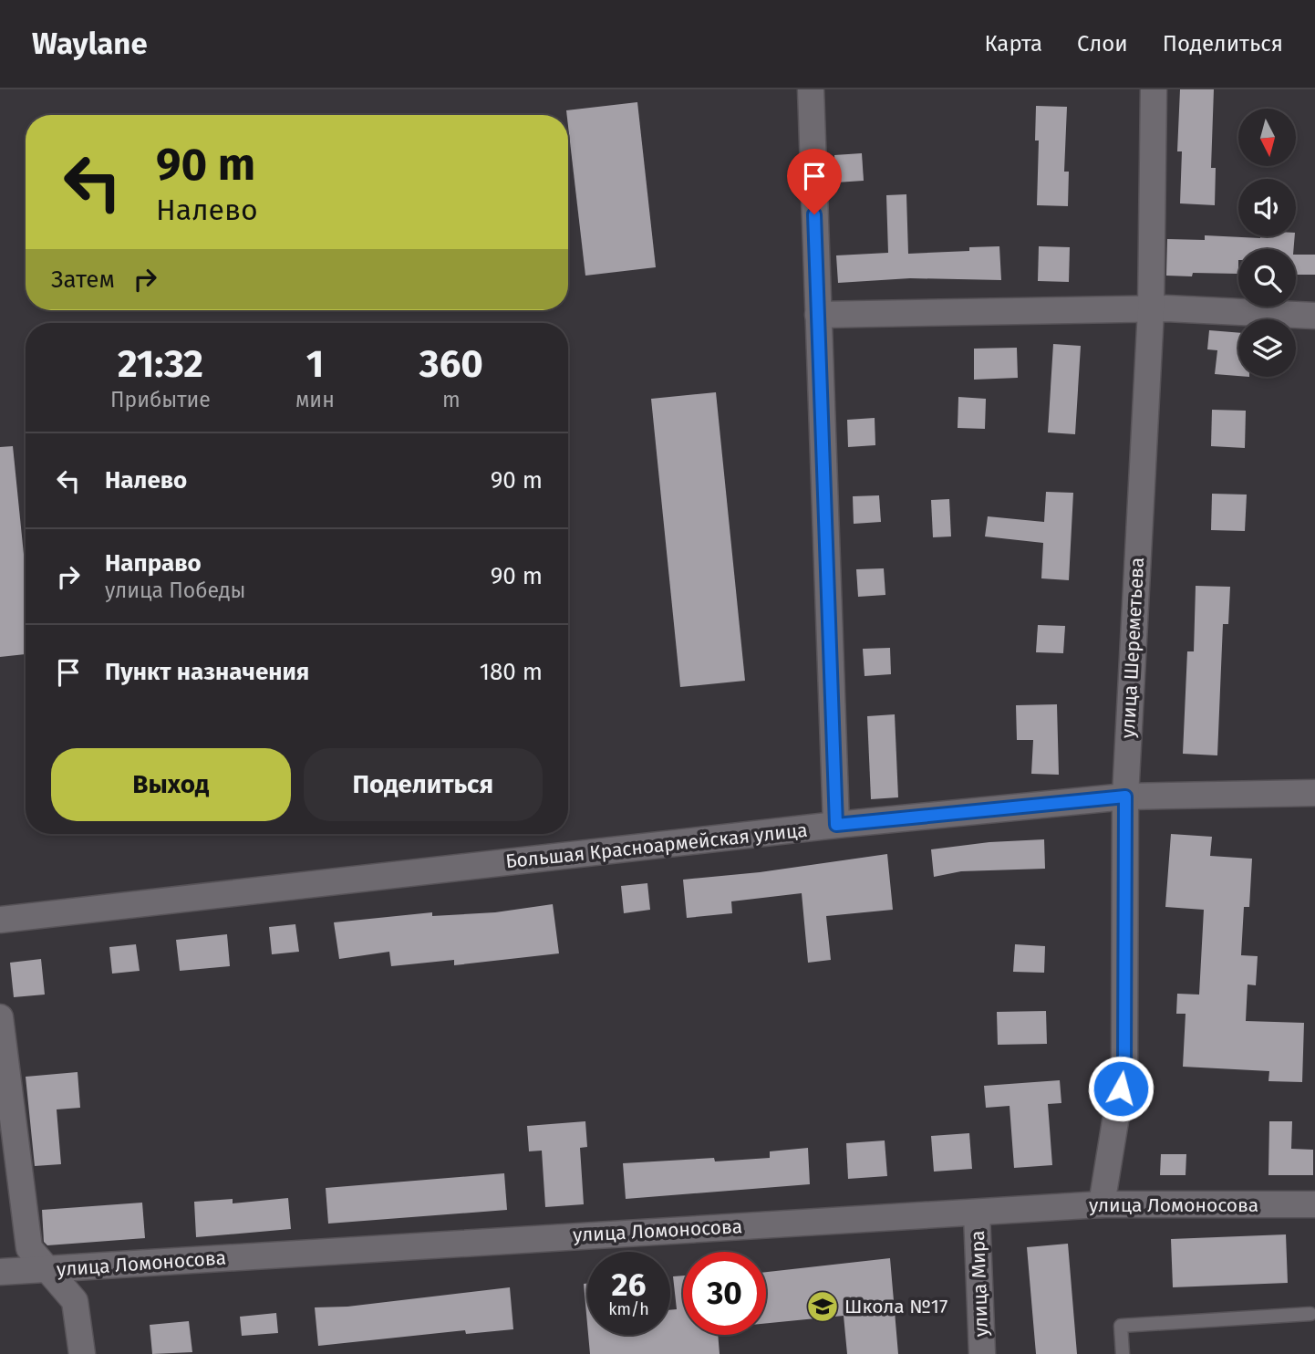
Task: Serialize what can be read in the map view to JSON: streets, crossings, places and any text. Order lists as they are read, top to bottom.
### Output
{
  "streets": {
    "street": [
      "улица Шереметьева",
      "Большая Красноармейская улица",
      "улица Ломоносова",
      "улица Мира"
    ]
  },
  "crossings": [
    ["улица Шереметьева", "Большая Красноармейская улица"],
    ["улица Шереметьева", "улица Ломоносова"],
    ["улица Ломоносова", "улица Мира"]
  ],
  "places": {
    "school or university": ["Школа №17"]
  },
  "north": "bottom",
  "page": {
    "header": "Waylane",
    "nav": ["Карта", "Слои", "Поделиться"],
    "turn": ["90 m", "Налево"],
    "then": "Затем",
    "eta": [
      "21:32",
      "Прибытие",
      "1",
      "мин",
      "360",
      "m"
    ],
    "list": [
      {
        "name": "Налево",
        "value": "90 m"
      },
      {
        "name": "Направо",
        "note": "улица Победы",
        "value": "90 m"
      },
      {
        "name": "Пункт назначения",
        "value": "180 m"
      }
    ],
    "buttons": ["Выход", "Поделиться"],
    "speed": "26 km/h",
    "limit": "30"
  }
}
